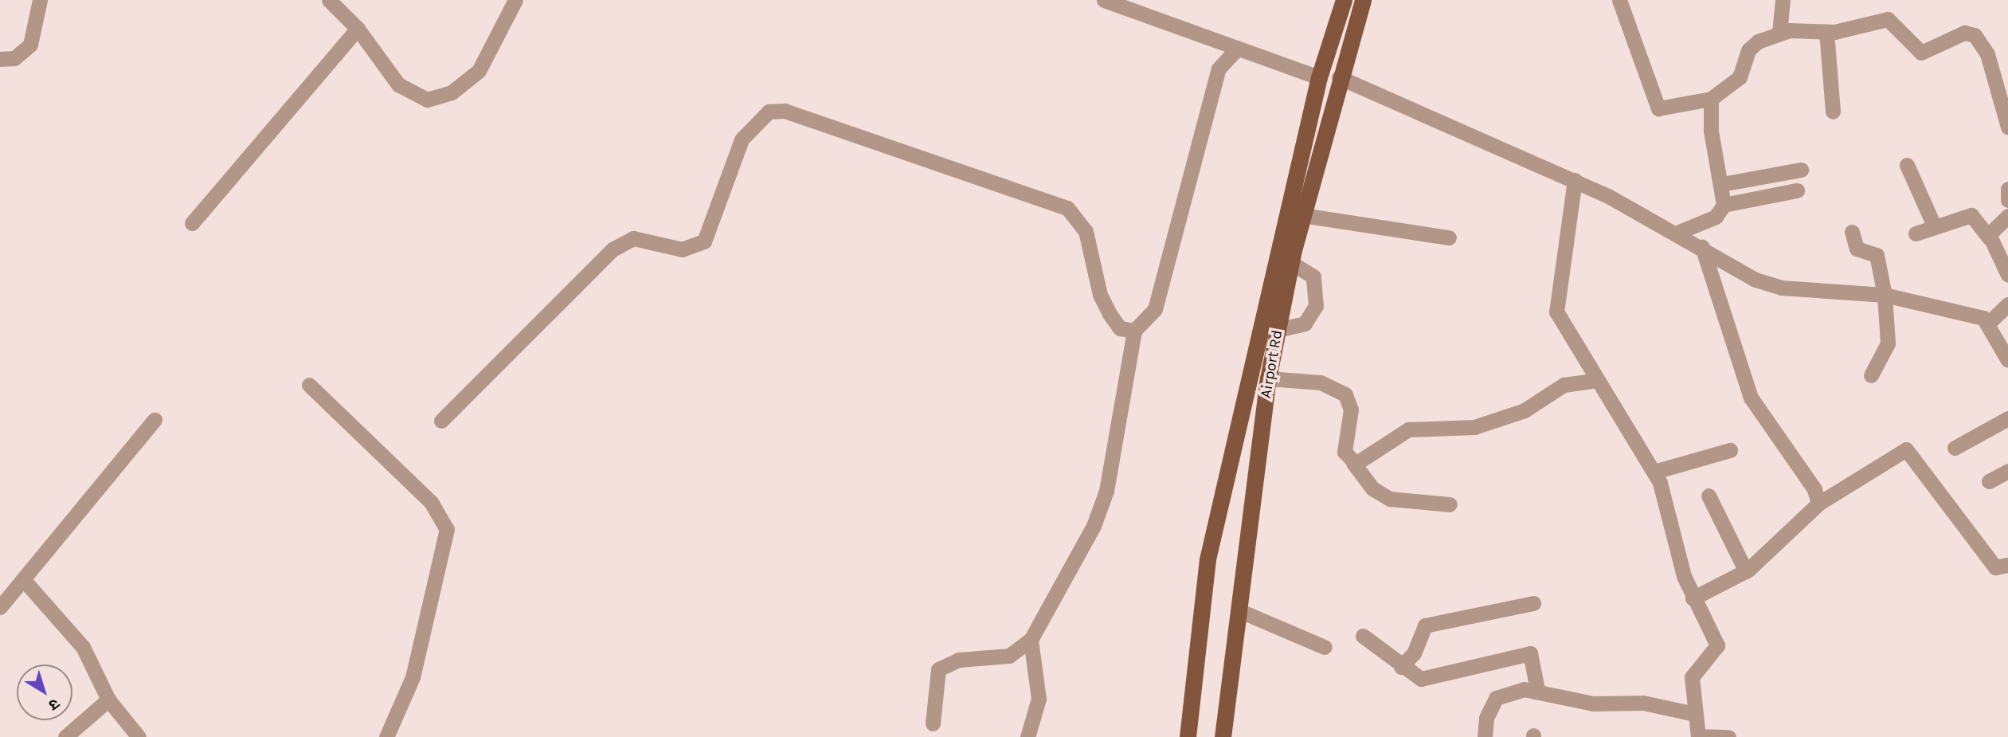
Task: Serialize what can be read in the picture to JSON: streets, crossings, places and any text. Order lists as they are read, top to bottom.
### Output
{
  "streets": {
    "main road": ["Airport Rd"]
  },
  "north": "bottom right"
}
